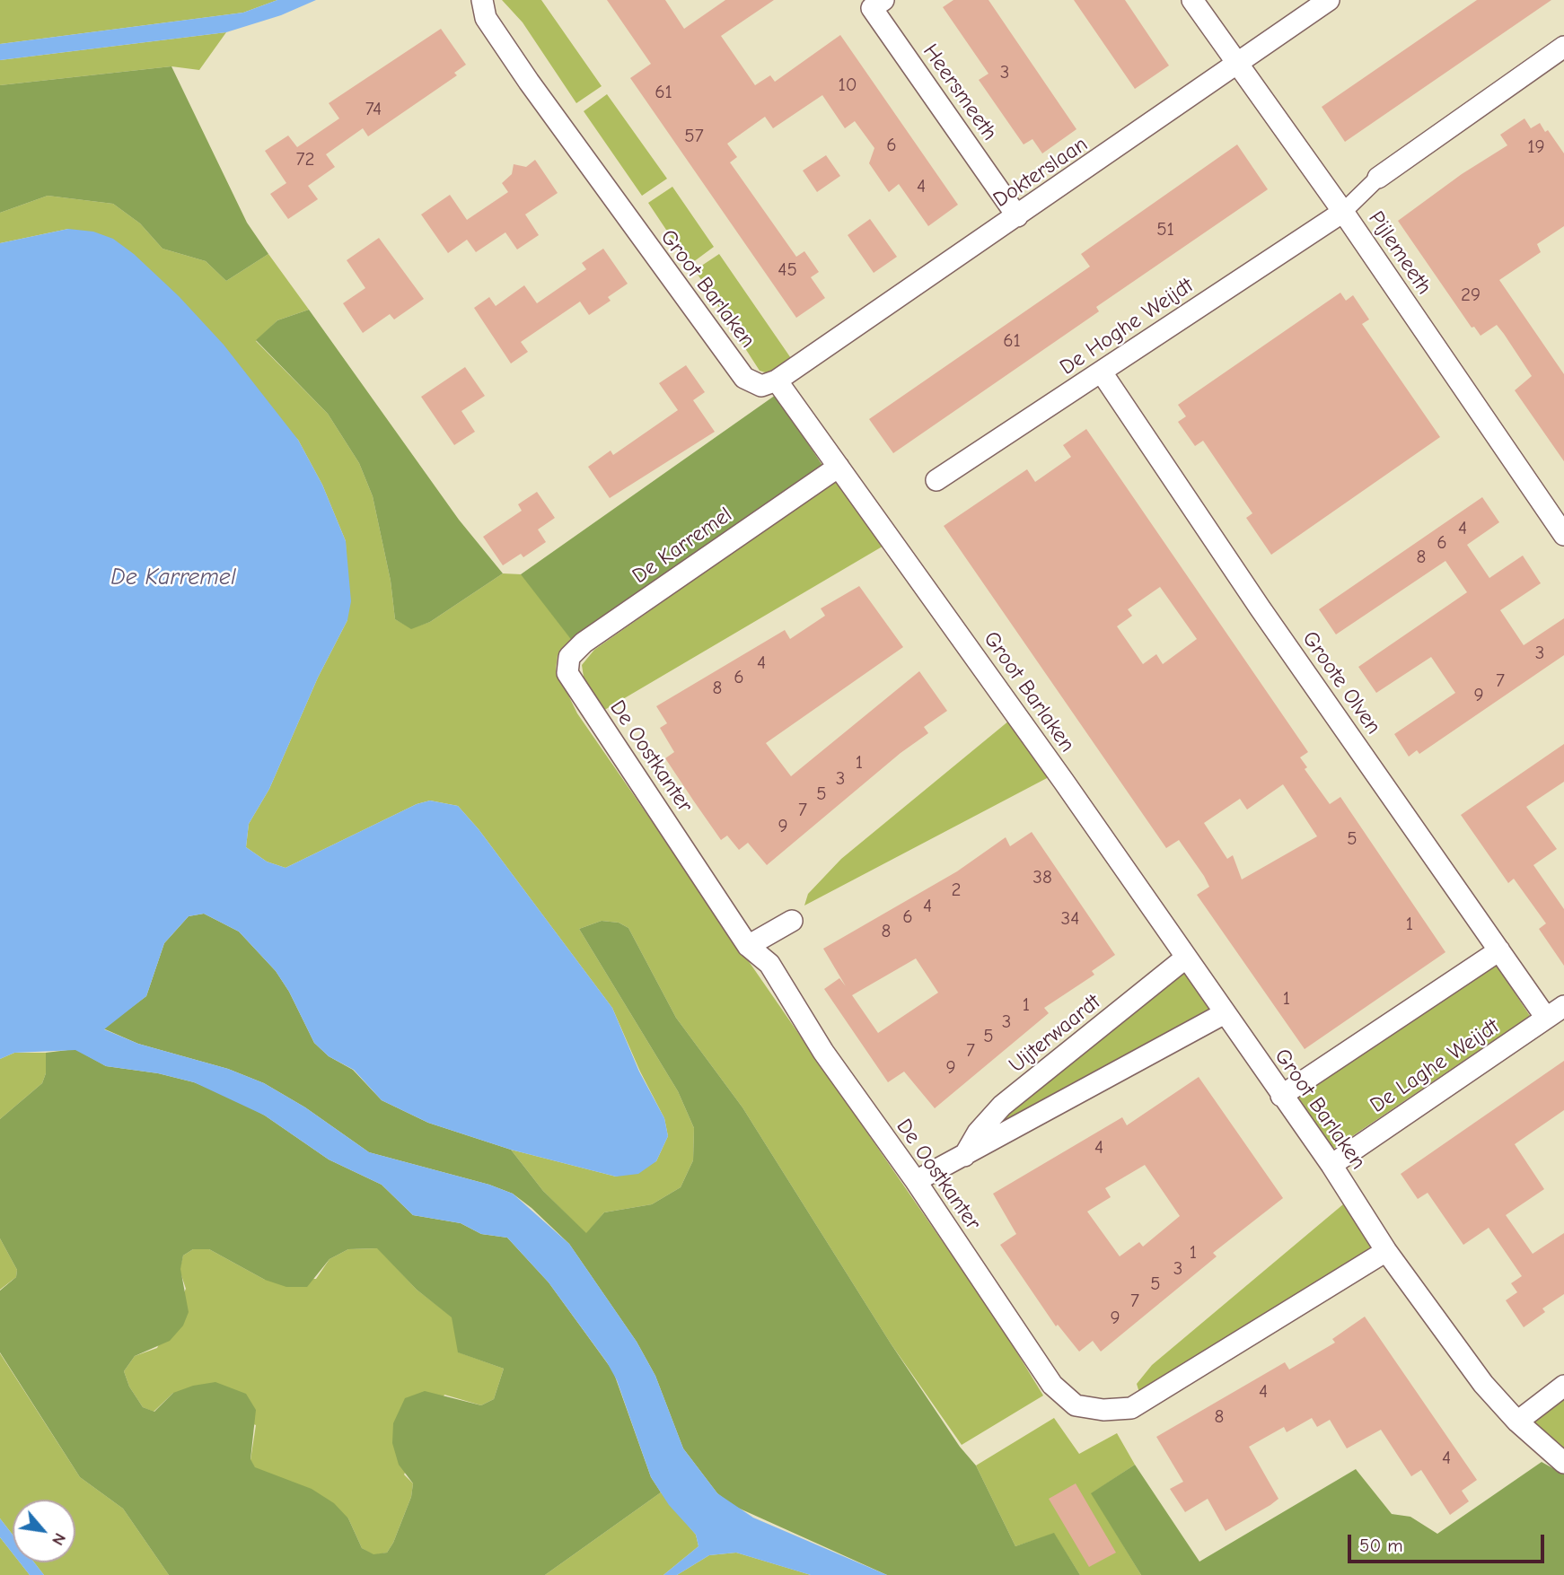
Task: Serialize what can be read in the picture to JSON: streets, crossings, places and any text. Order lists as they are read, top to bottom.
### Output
{
  "streets": {
    "street": [
      "Heersmeeth",
      "Dokterslaan",
      "Pijlemeeth",
      "Groot Barlaken",
      "De Hoghe Weijdt",
      "De Karremel",
      "Groote Olven",
      "De Oostkanter",
      "Uijterwaardt",
      "De Laghe Weijdt"
    ]
  },
  "crossings": [
    ["Heersmeeth", "Dokterslaan"],
    ["Dokterslaan", "Pijlemeeth"],
    ["Dokterslaan", "Groot Barlaken"],
    ["Pijlemeeth", "De Hoghe Weijdt"],
    ["Groot Barlaken", "De Karremel"],
    ["Groot Barlaken", "De Oostkanter"],
    ["Groot Barlaken", "Uijterwaardt"],
    ["Groot Barlaken", "De Laghe Weijdt"],
    ["De Hoghe Weijdt", "Groote Olven"],
    ["De Karremel", "De Oostkanter"],
    ["Groote Olven", "De Laghe Weijdt"]
  ],
  "water": ["De Karremel"],
  "house_numbers": [
    "3",
    "10",
    "61",
    "74",
    "57",
    "6",
    "19",
    "72",
    "4",
    "51",
    "45",
    "29",
    "61",
    "4",
    "6",
    "8",
    "3",
    "4",
    "6",
    "7",
    "8",
    "9",
    "1",
    "3",
    "5",
    "7",
    "9",
    "5",
    "38",
    "2",
    "4",
    "6",
    "34",
    "1",
    "8",
    "1",
    "1",
    "3",
    "5",
    "7",
    "9",
    "4",
    "1",
    "3",
    "5",
    "7",
    "9",
    "4",
    "8",
    "4"
  ],
  "scale_bar": "50 m",
  "north": "bottom right"
}
